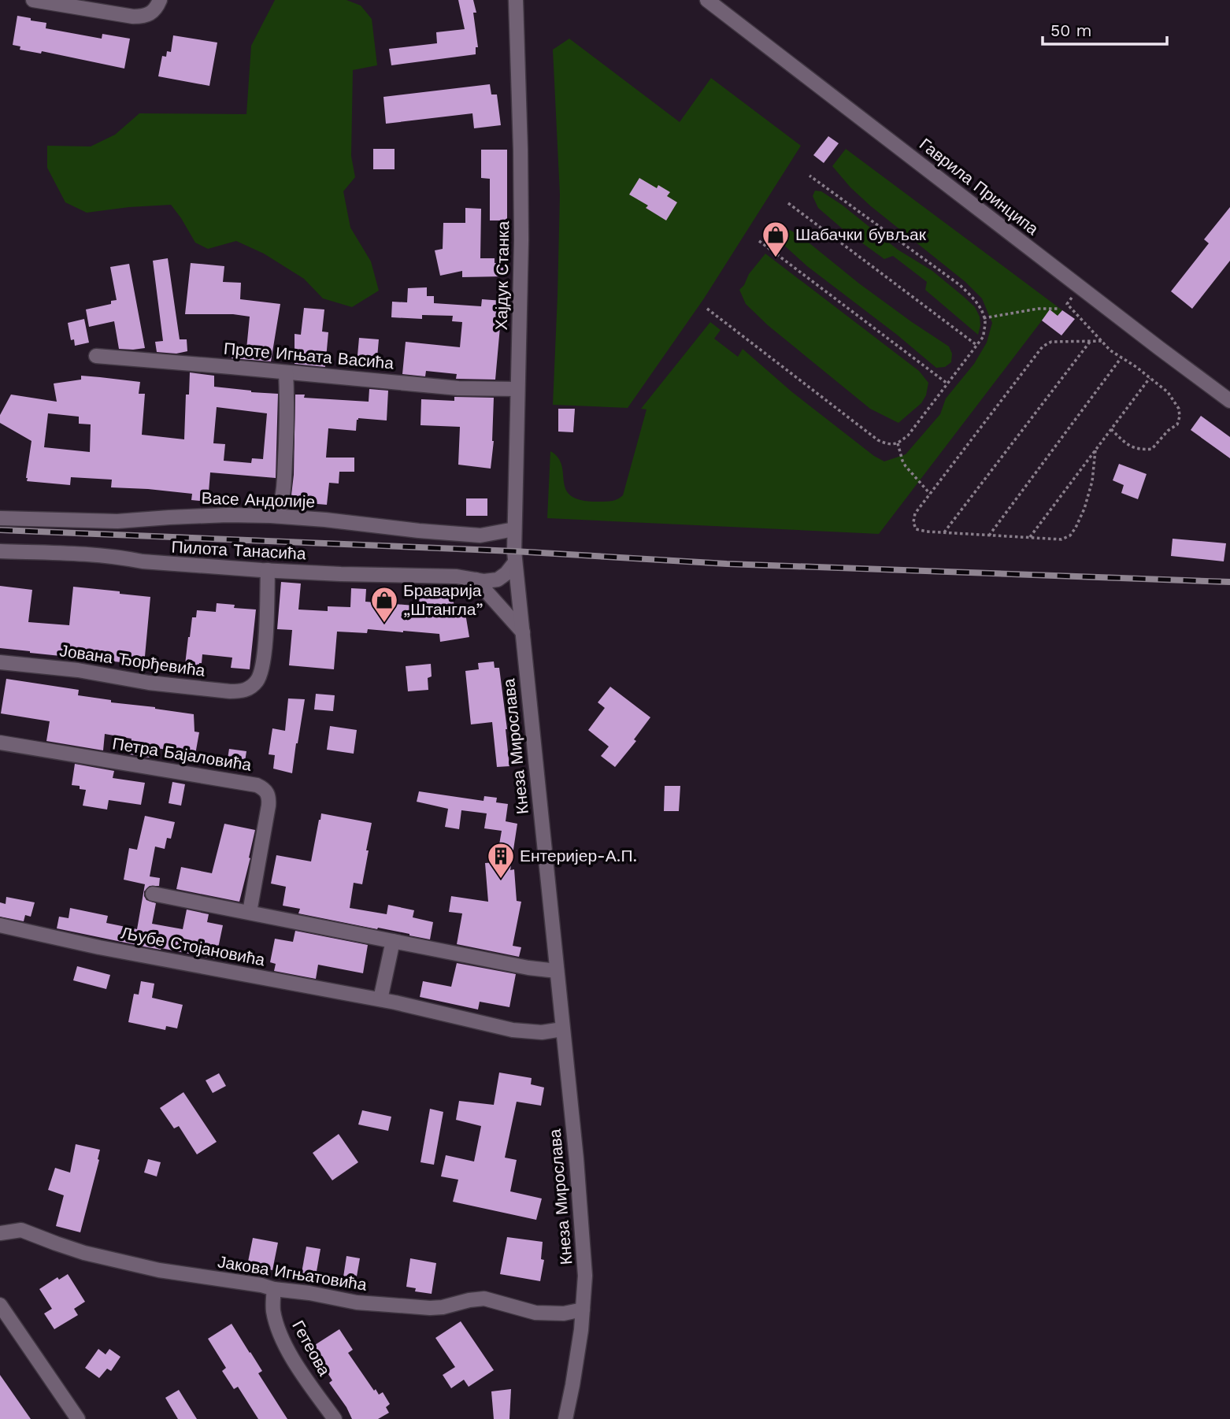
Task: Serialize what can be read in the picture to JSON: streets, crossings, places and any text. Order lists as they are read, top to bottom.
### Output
{
  "streets": {
    "street": [
      "Гаврила Принципа",
      "Хајдук Станка",
      "Проте Игњата Васића",
      "Васе Андолије",
      "Пилота Танасића",
      "Јована Ђорђевића",
      "Кнеза Мирослава",
      "Петра Бајаловића",
      "Љубе Стојановића",
      "Јакова Игњатовића",
      "Гетеова"
    ]
  },
  "crossings": [
    ["Хајдук Станка", "Проте Игњата Васића"],
    ["Хајдук Станка", "Васе Андолије"],
    ["Хајдук Станка", "Пилота Танасића"],
    ["Хајдук Станка", "Кнеза Мирослава"],
    ["Пилота Танасића", "Јована Ђорђевића"],
    ["Пилота Танасића", "Кнеза Мирослава"],
    ["Кнеза Мирослава", "Љубе Стојановића"],
    ["Кнеза Мирослава", "Јакова Игњатовића"],
    ["Јакова Игњатовића", "Гетеова"]
  ],
  "places": {
    "shop": ["Шабачки бувљак", "Браварија „Штангла”"],
    "building": ["Ентеријер-А.П."]
  },
  "scale_bar": "50 m"
}
